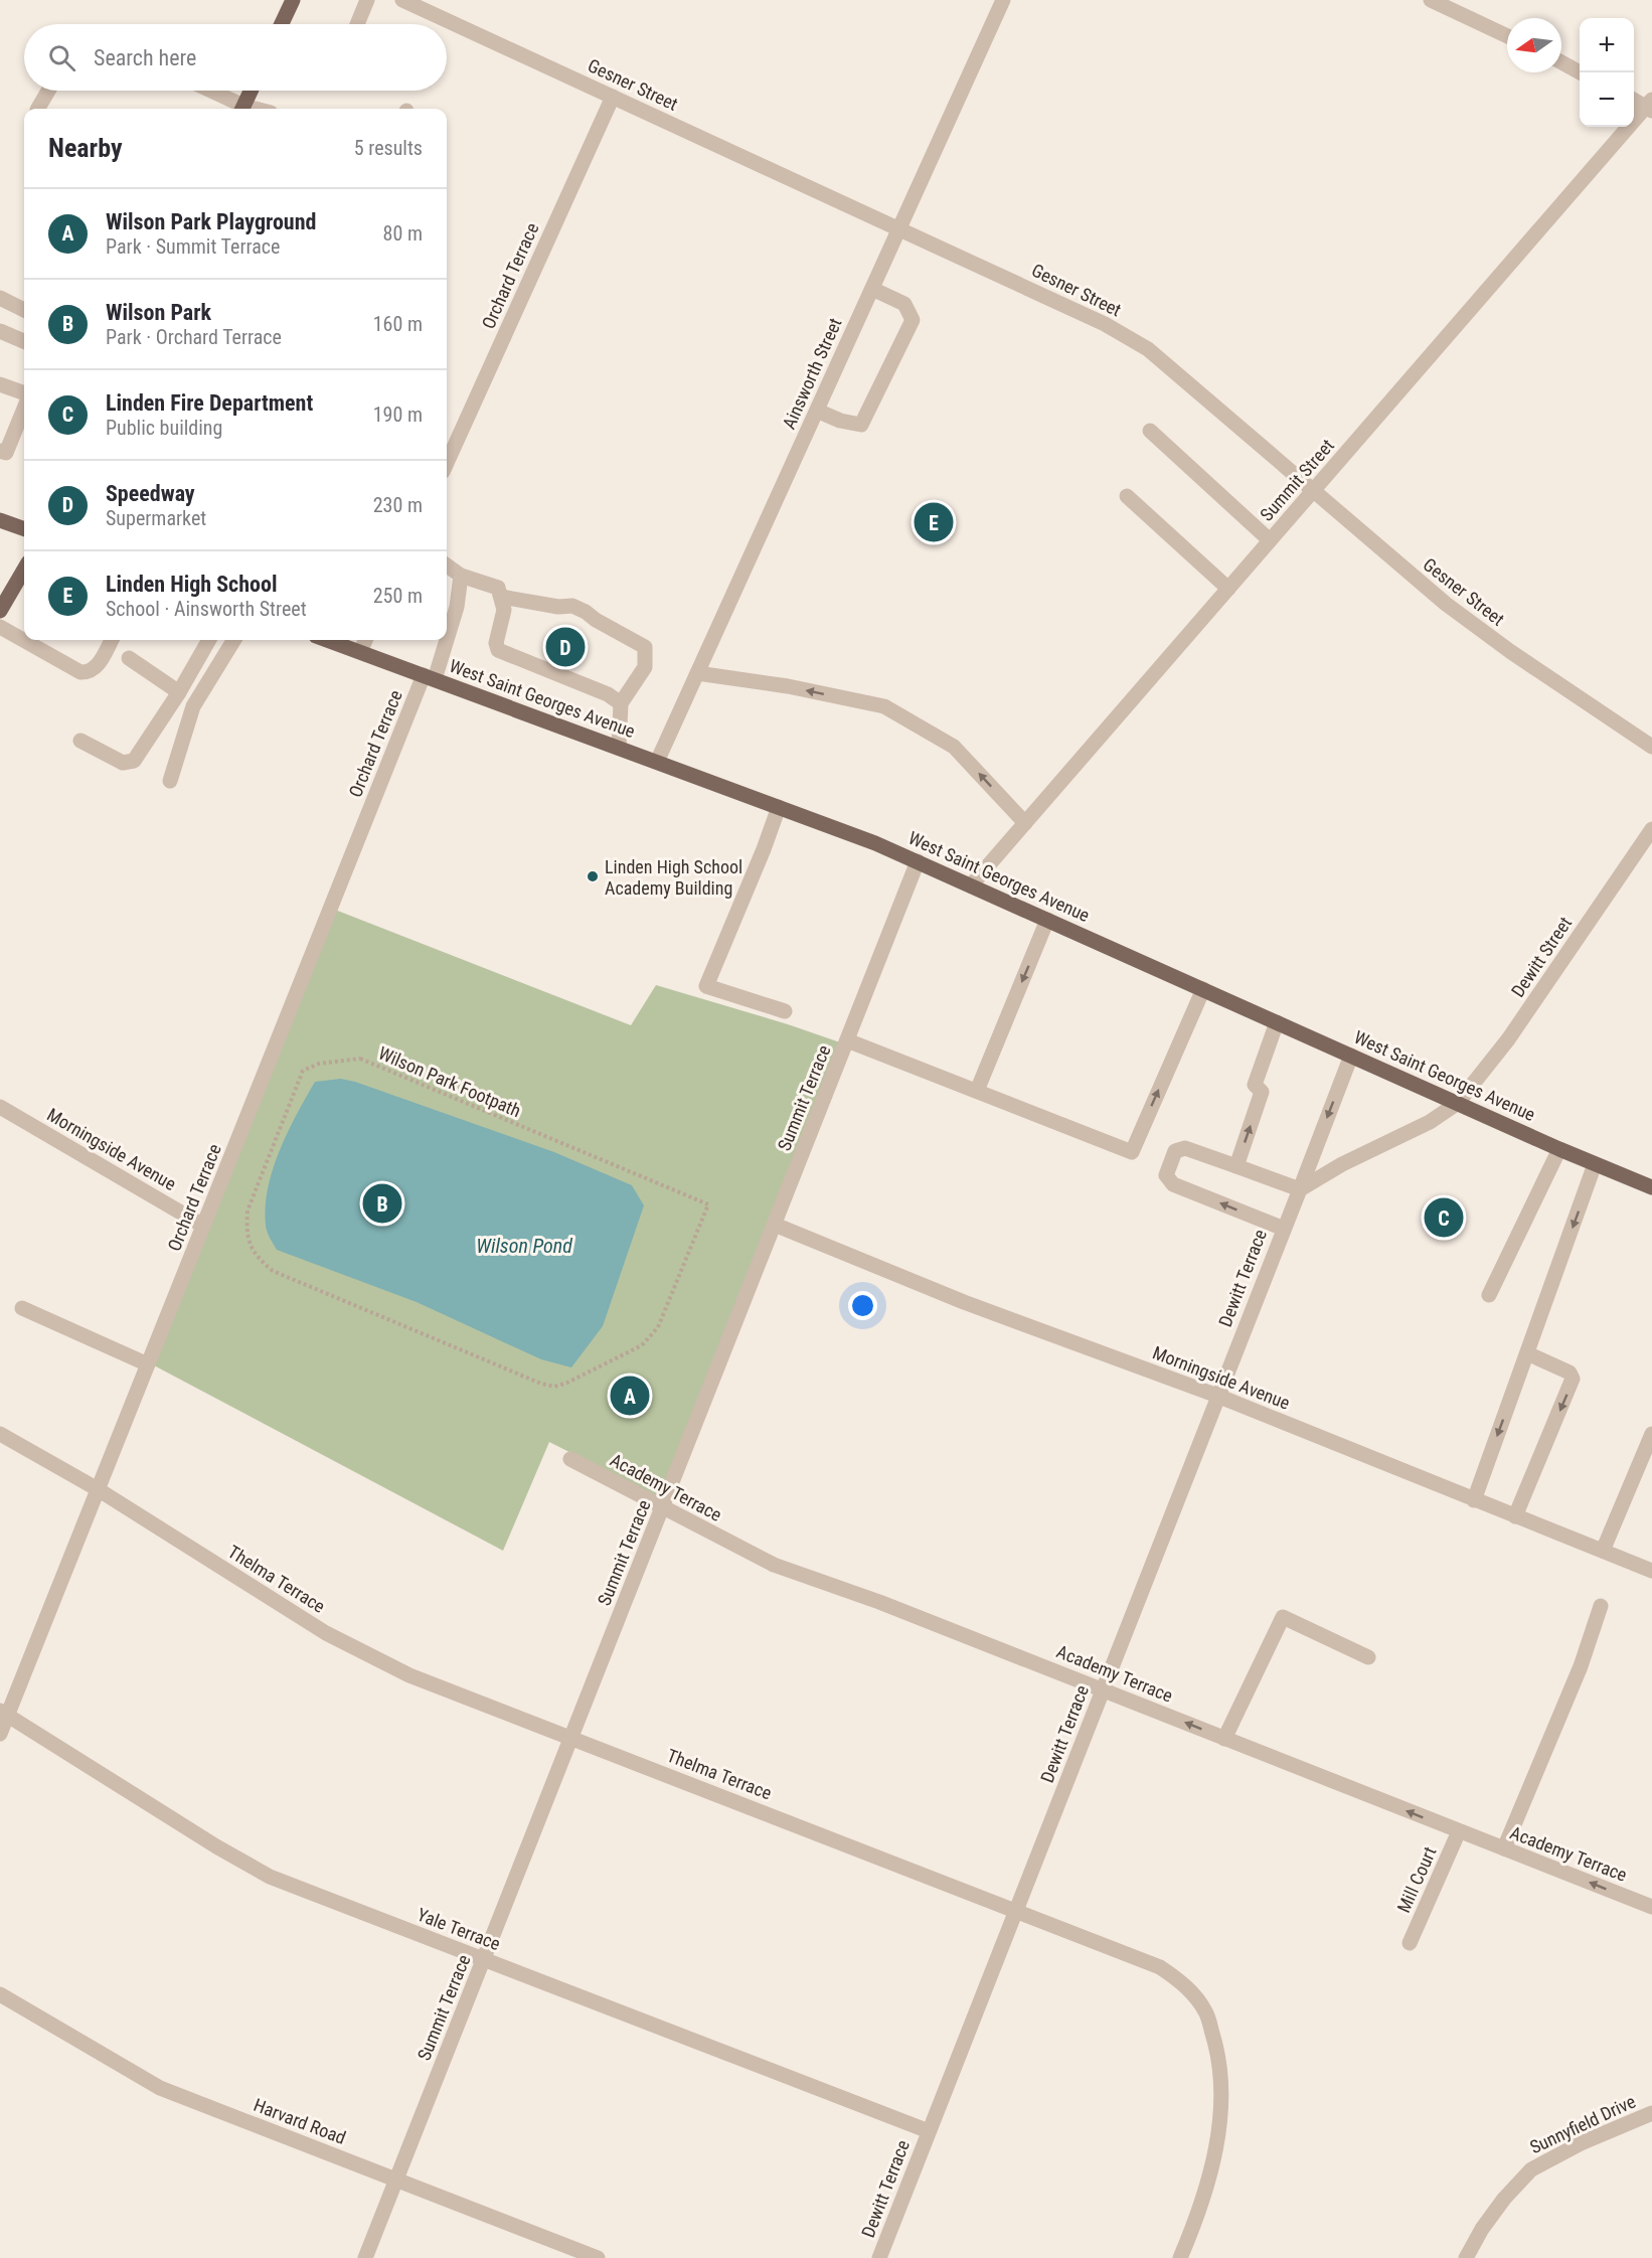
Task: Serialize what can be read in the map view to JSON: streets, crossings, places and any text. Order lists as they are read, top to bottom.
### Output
{
  "streets": {
    "main road": ["West Saint Georges Avenue"],
    "street": [
      "Gesner Street",
      "Orchard Terrace",
      "Ainsworth Street",
      "Summit Street",
      "Dewitt Street",
      "Summit Terrace",
      "Morningside Avenue",
      "Dewitt Terrace",
      "Academy Terrace",
      "Thelma Terrace",
      "Mill Court",
      "Yale Terrace",
      "Harvard Road",
      "Sunnyfield Drive"
    ],
    "path": ["Wilson Park Footpath"]
  },
  "crossings": [
    ["Gesner Street", "Orchard Terrace"],
    ["Gesner Street", "Ainsworth Street"],
    ["Gesner Street", "Summit Street"],
    ["Orchard Terrace", "West Saint Georges Avenue"],
    ["Orchard Terrace", "Morningside Avenue"],
    ["Orchard Terrace", "Thelma Terrace"],
    ["Orchard Terrace", "Yale Terrace"],
    ["Ainsworth Street", "West Saint Georges Avenue"],
    ["Summit Street", "West Saint Georges Avenue"],
    ["West Saint Georges Avenue", "Dewitt Street"],
    ["West Saint Georges Avenue", "Summit Terrace"],
    ["West Saint Georges Avenue", "Dewitt Terrace"],
    ["Summit Terrace", "Morningside Avenue"],
    ["Summit Terrace", "Academy Terrace"],
    ["Summit Terrace", "Thelma Terrace"],
    ["Summit Terrace", "Yale Terrace"],
    ["Summit Terrace", "Harvard Road"],
    ["Morningside Avenue", "Dewitt Terrace"],
    ["Dewitt Terrace", "Academy Terrace"],
    ["Dewitt Terrace", "Thelma Terrace"],
    ["Dewitt Terrace", "Yale Terrace"],
    ["Academy Terrace", "Mill Court"]
  ],
  "one_way": ["Academy Terrace"],
  "water": ["Wilson Pond"],
  "places": ["Linden High School Academy Building"],
  "north": "left",
  "page": {
    "map_buttons": ["+", "−"],
    "search": "Search here",
    "heading": ["Nearby", "5 results"],
    "list": [
      {
        "mark": "A",
        "name": "Wilson Park Playground",
        "note": "Park · Summit Terrace",
        "value": "80 m"
      },
      {
        "mark": "B",
        "name": "Wilson Park",
        "note": "Park · Orchard Terrace",
        "value": "160 m"
      },
      {
        "mark": "C",
        "name": "Linden Fire Department",
        "note": "Public building",
        "value": "190 m"
      },
      {
        "mark": "D",
        "name": "Speedway",
        "note": "Supermarket",
        "value": "230 m"
      },
      {
        "mark": "E",
        "name": "Linden High School",
        "note": "School · Ainsworth Street",
        "value": "250 m"
      }
    ],
    "pins": [
      "E",
      "D",
      "B",
      "C",
      "A"
    ]
  }
}
